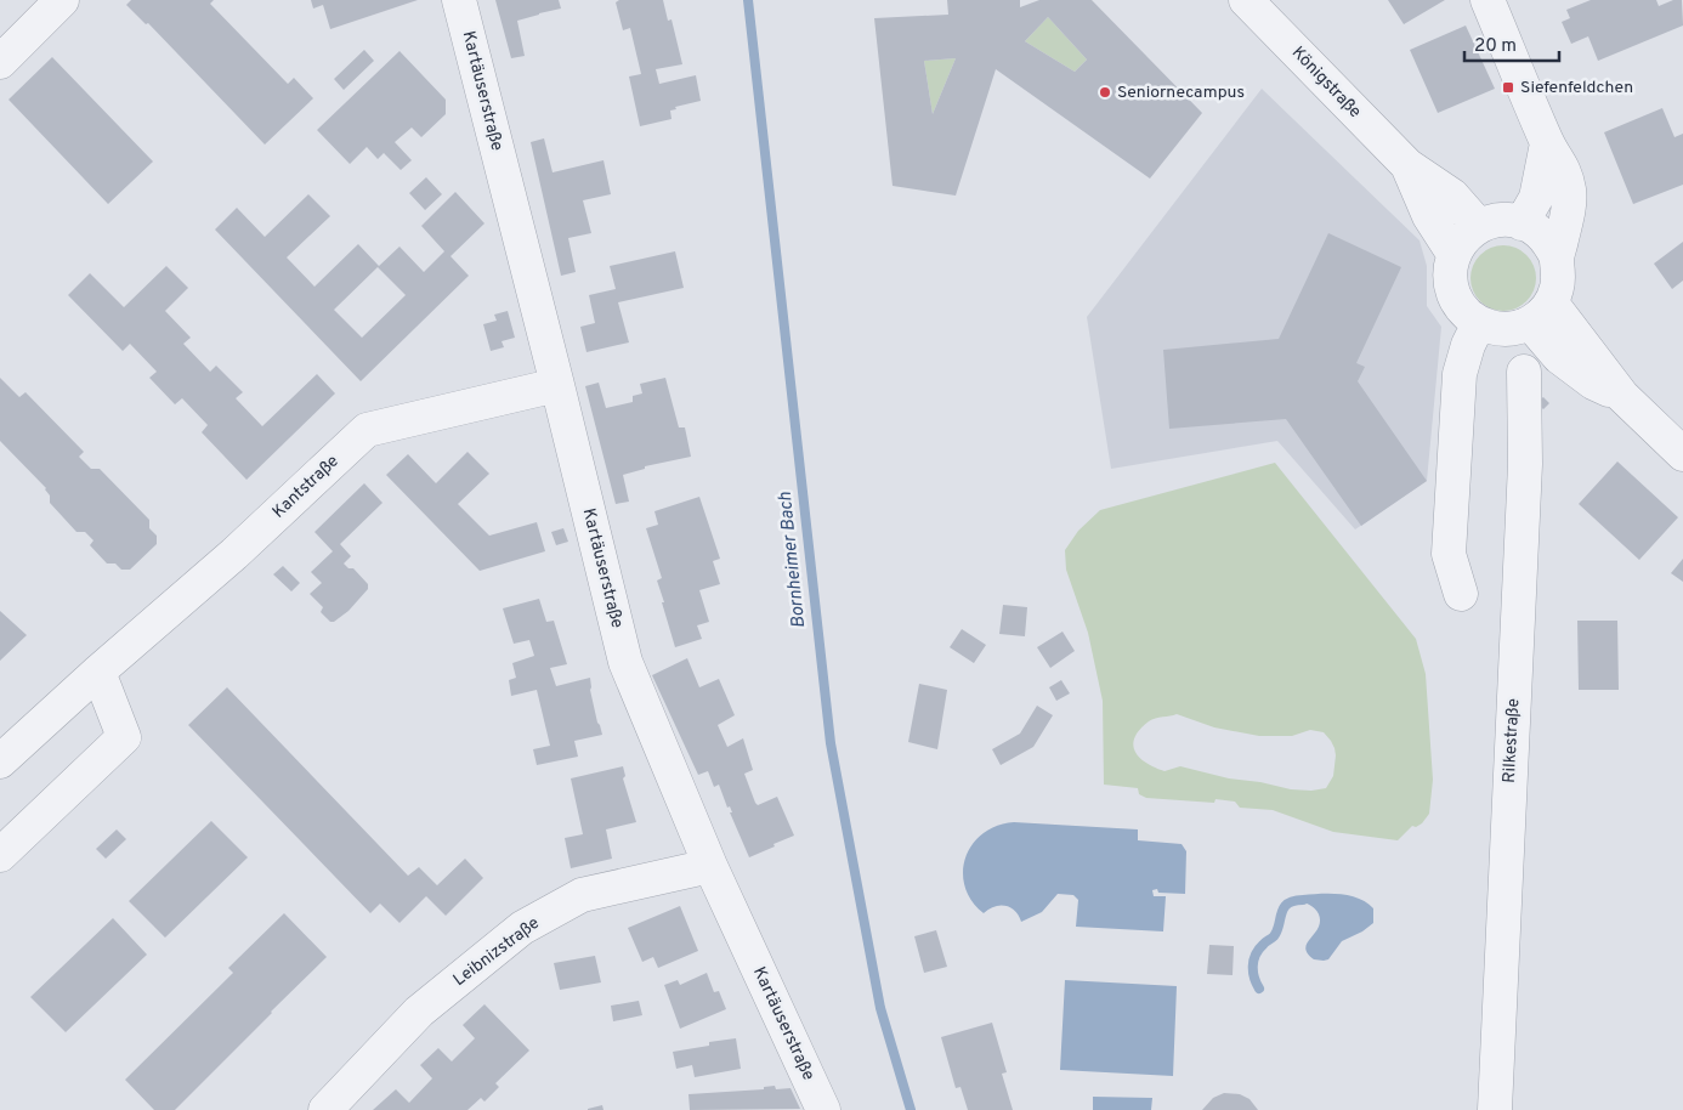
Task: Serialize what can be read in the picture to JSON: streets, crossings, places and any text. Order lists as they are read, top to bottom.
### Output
{
  "streets": {
    "street": [
      "Königstraße",
      "Kartäuserstraße",
      "Kantstraße",
      "Rilkestraße",
      "Leibnizstraße"
    ]
  },
  "crossings": [
    ["Kartäuserstraße", "Kantstraße"],
    ["Kartäuserstraße", "Leibnizstraße"]
  ],
  "water": ["Bornheimer Bach"],
  "places": {
    "transit": ["Siefenfeldchen"],
    "other": ["Seniornecampus"]
  },
  "scale_bar": "20 m"
}
